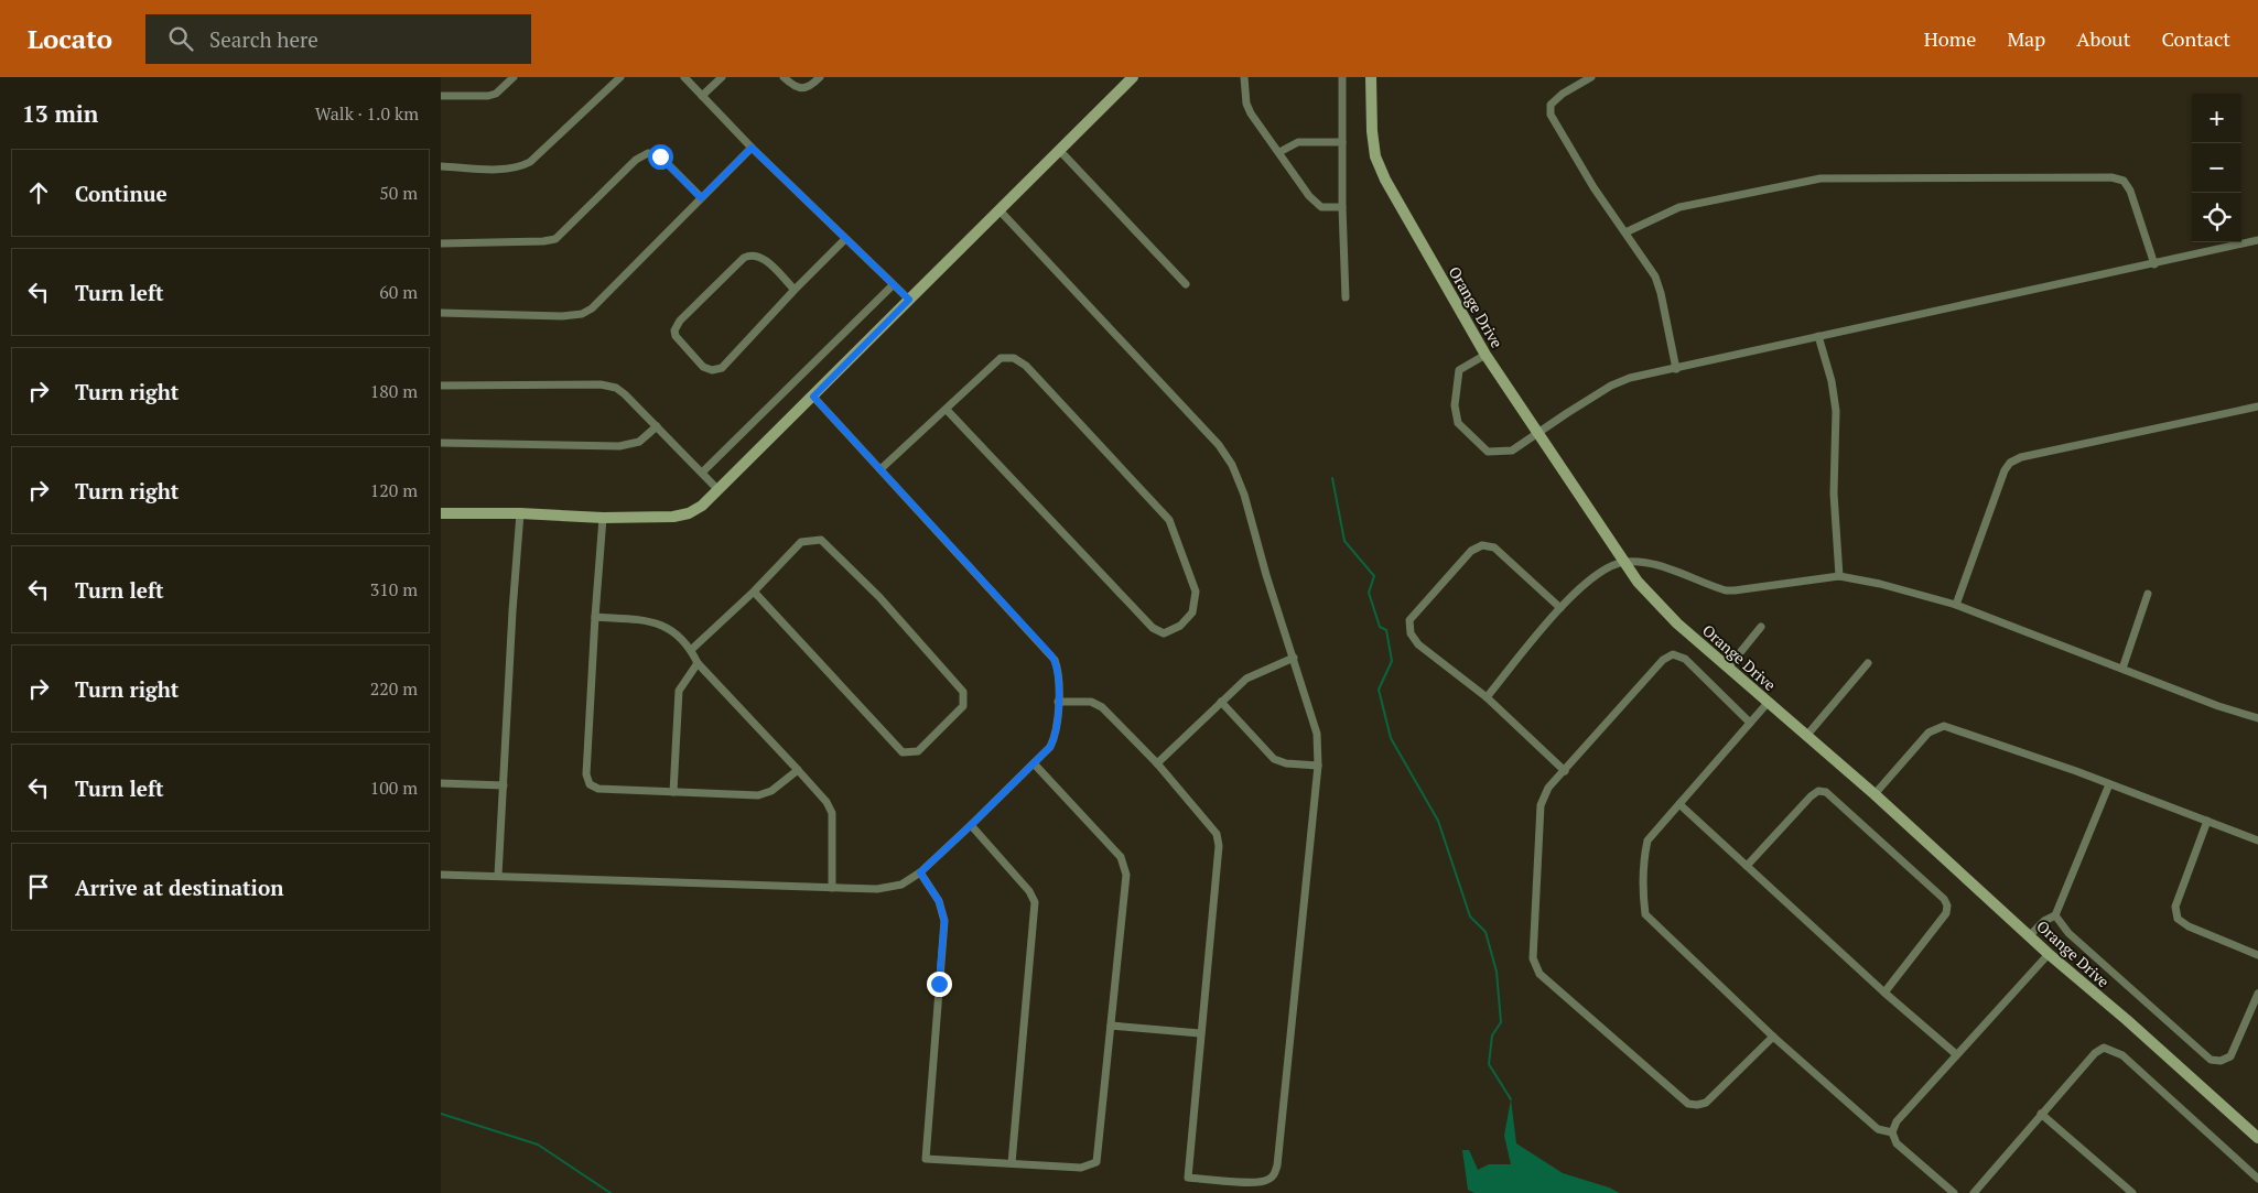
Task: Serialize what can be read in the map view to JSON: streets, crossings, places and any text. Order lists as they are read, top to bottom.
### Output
{
  "streets": {
    "street": ["Orange Drive"]
  },
  "page": {
    "header": "Locato",
    "search": "Search here",
    "nav": [
      "Home",
      "Map",
      "About",
      "Contact"
    ],
    "heading": ["13 min", "Walk · 1.0 km"],
    "map_buttons": ["+", "−"],
    "list": [
      ["Continue", "50 m"],
      ["Turn left", "60 m"],
      ["Turn right", "180 m"],
      ["Turn right", "120 m"],
      ["Turn left", "310 m"],
      ["Turn right", "220 m"],
      ["Turn left", "100 m"],
      "Arrive at destination"
    ]
  }
}
